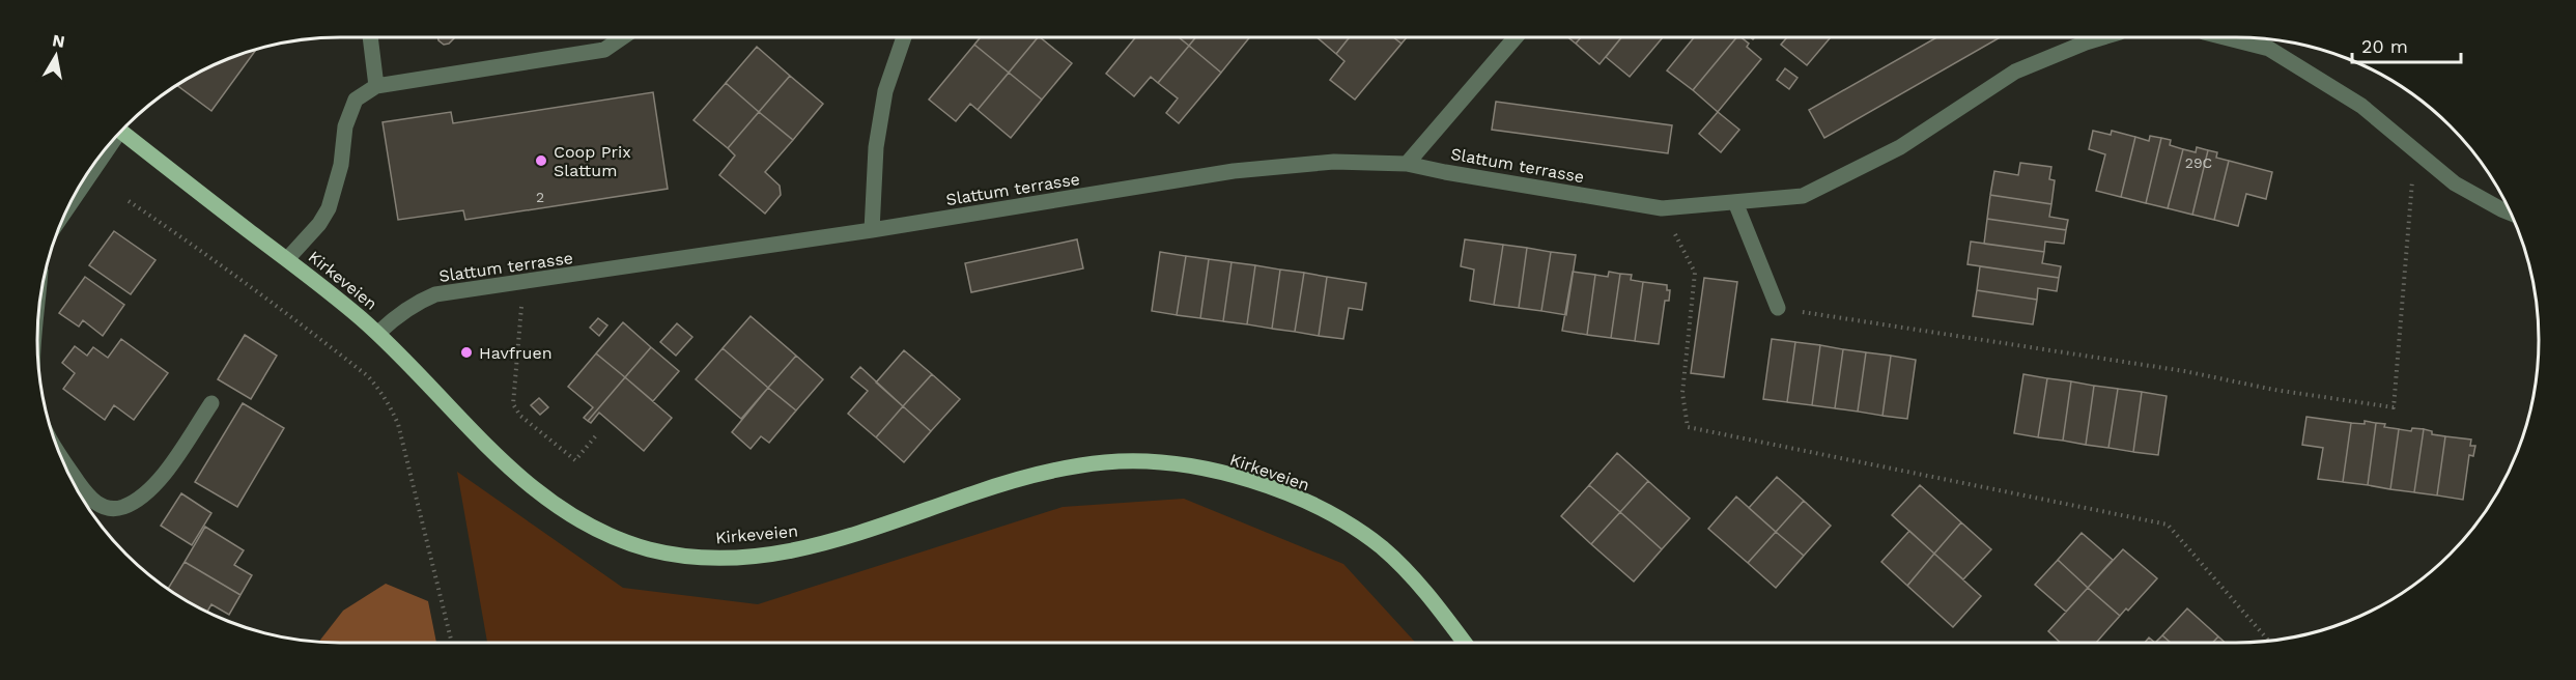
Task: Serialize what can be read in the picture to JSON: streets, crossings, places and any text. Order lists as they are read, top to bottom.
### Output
{
  "streets": {
    "main road": ["Kirkeveien"],
    "street": ["Slattum terrasse"]
  },
  "crossings": [
    ["Slattum terrasse", "Kirkeveien"]
  ],
  "places": ["Coop Prix Slattum", "Havfruen"],
  "house_numbers": ["29C", "2"],
  "scale_bar": "20 m",
  "north": "top"
}
